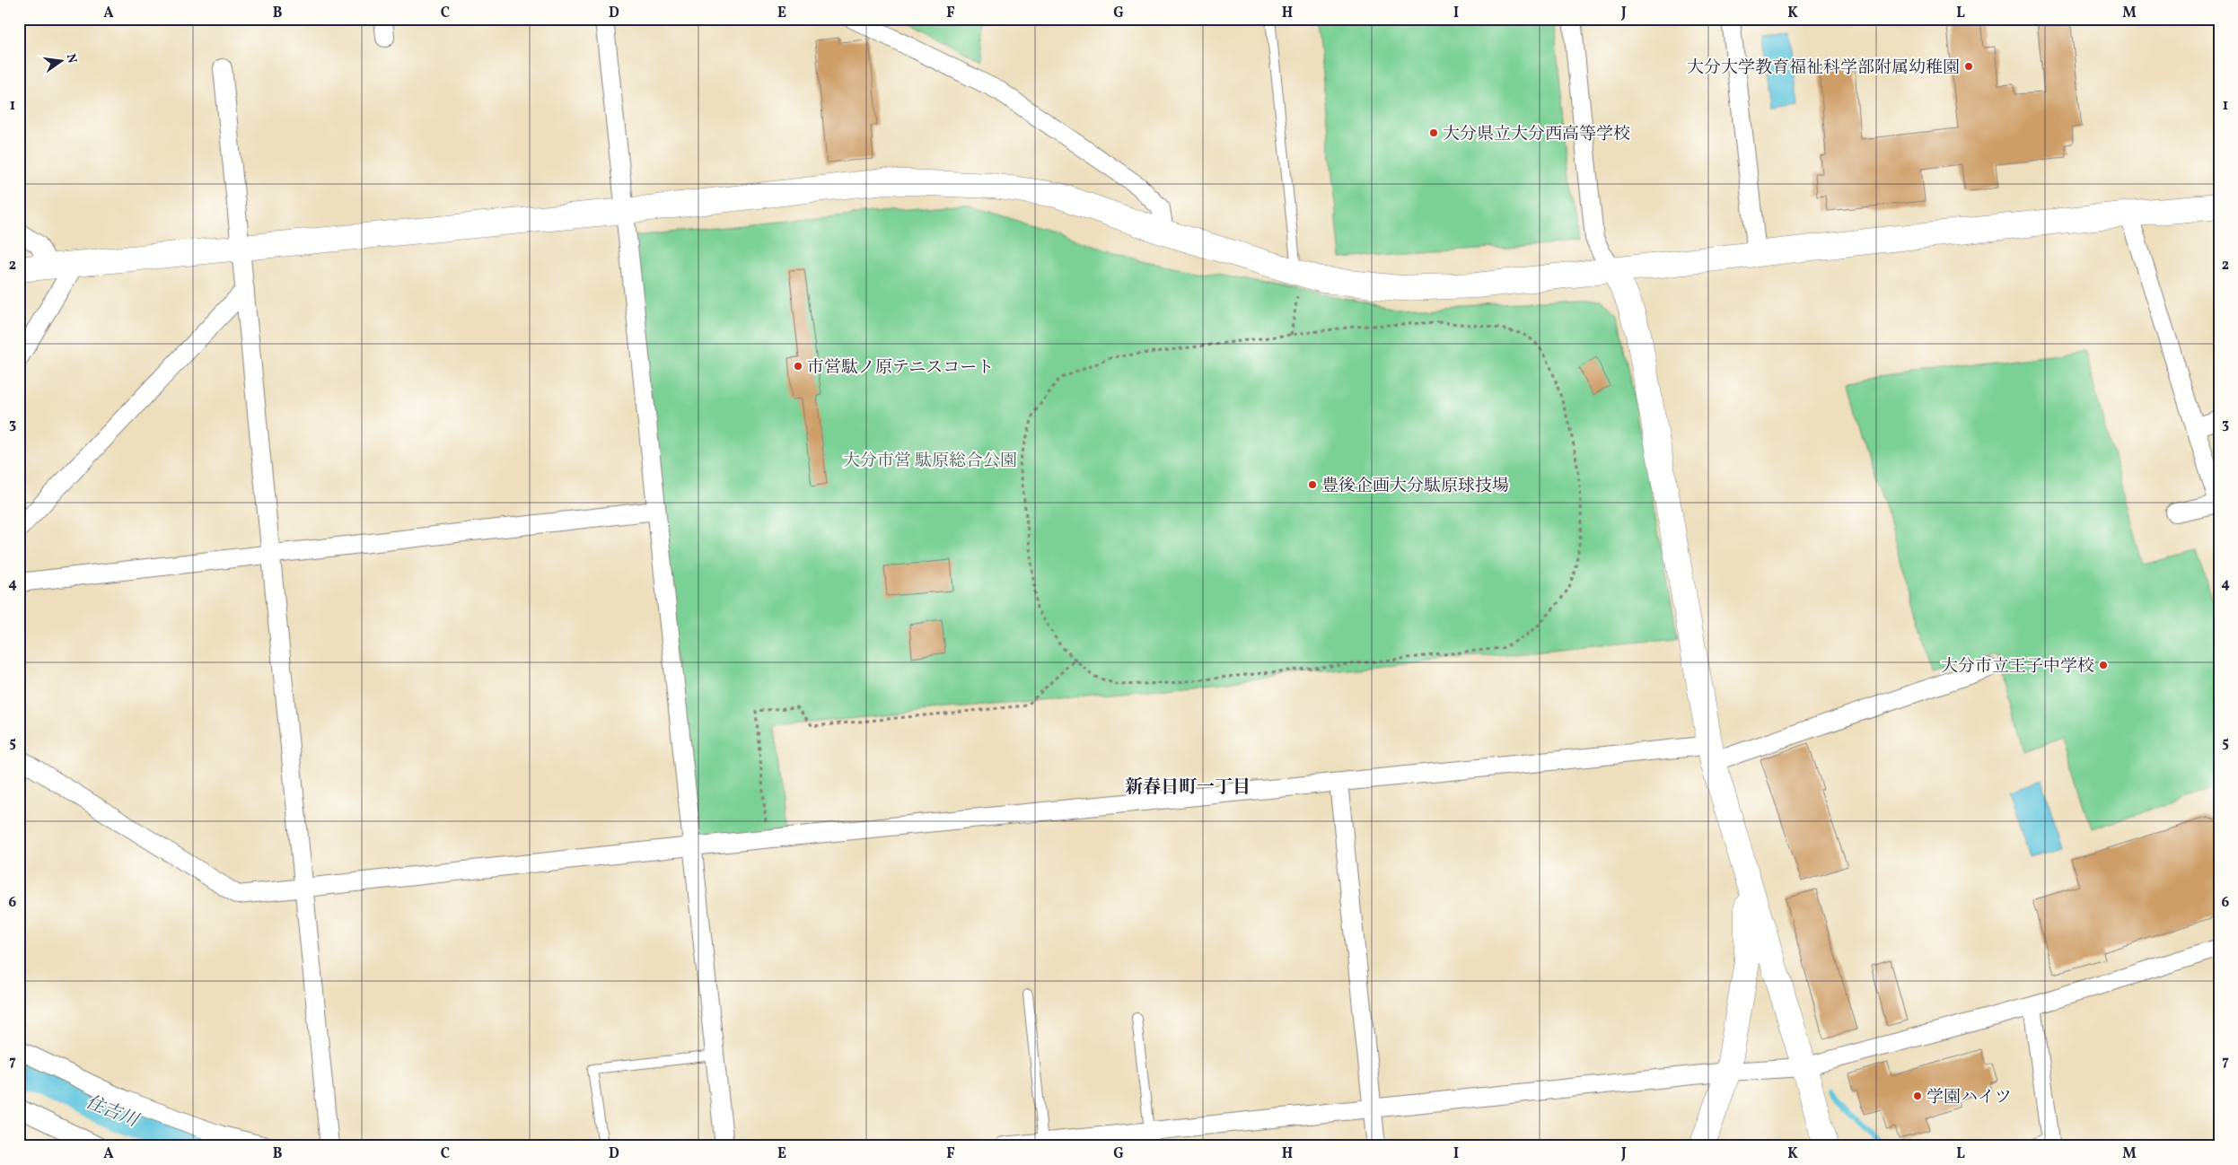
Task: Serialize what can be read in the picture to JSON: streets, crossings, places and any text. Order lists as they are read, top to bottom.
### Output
{
  "districts": ["新春日町一丁目"],
  "water": ["住吉川"],
  "parks": ["大分市営 駄原総合公園"],
  "places": [
    "大分大学教育福祉科学部附属幼稚園",
    "大分県立大分西高等学校",
    "市営駄ノ原テニスコート",
    "豊後企画大分駄原球技場",
    "大分市立王子中学校",
    "学園ハイツ"
  ],
  "north": "right",
  "grid": {
    "columns": [
      "A",
      "B",
      "C",
      "D",
      "E",
      "F",
      "G",
      "H",
      "I",
      "J",
      "K",
      "L",
      "M"
    ],
    "rows": [
      "1",
      "2",
      "3",
      "4",
      "5",
      "6",
      "7"
    ]
  }
}
